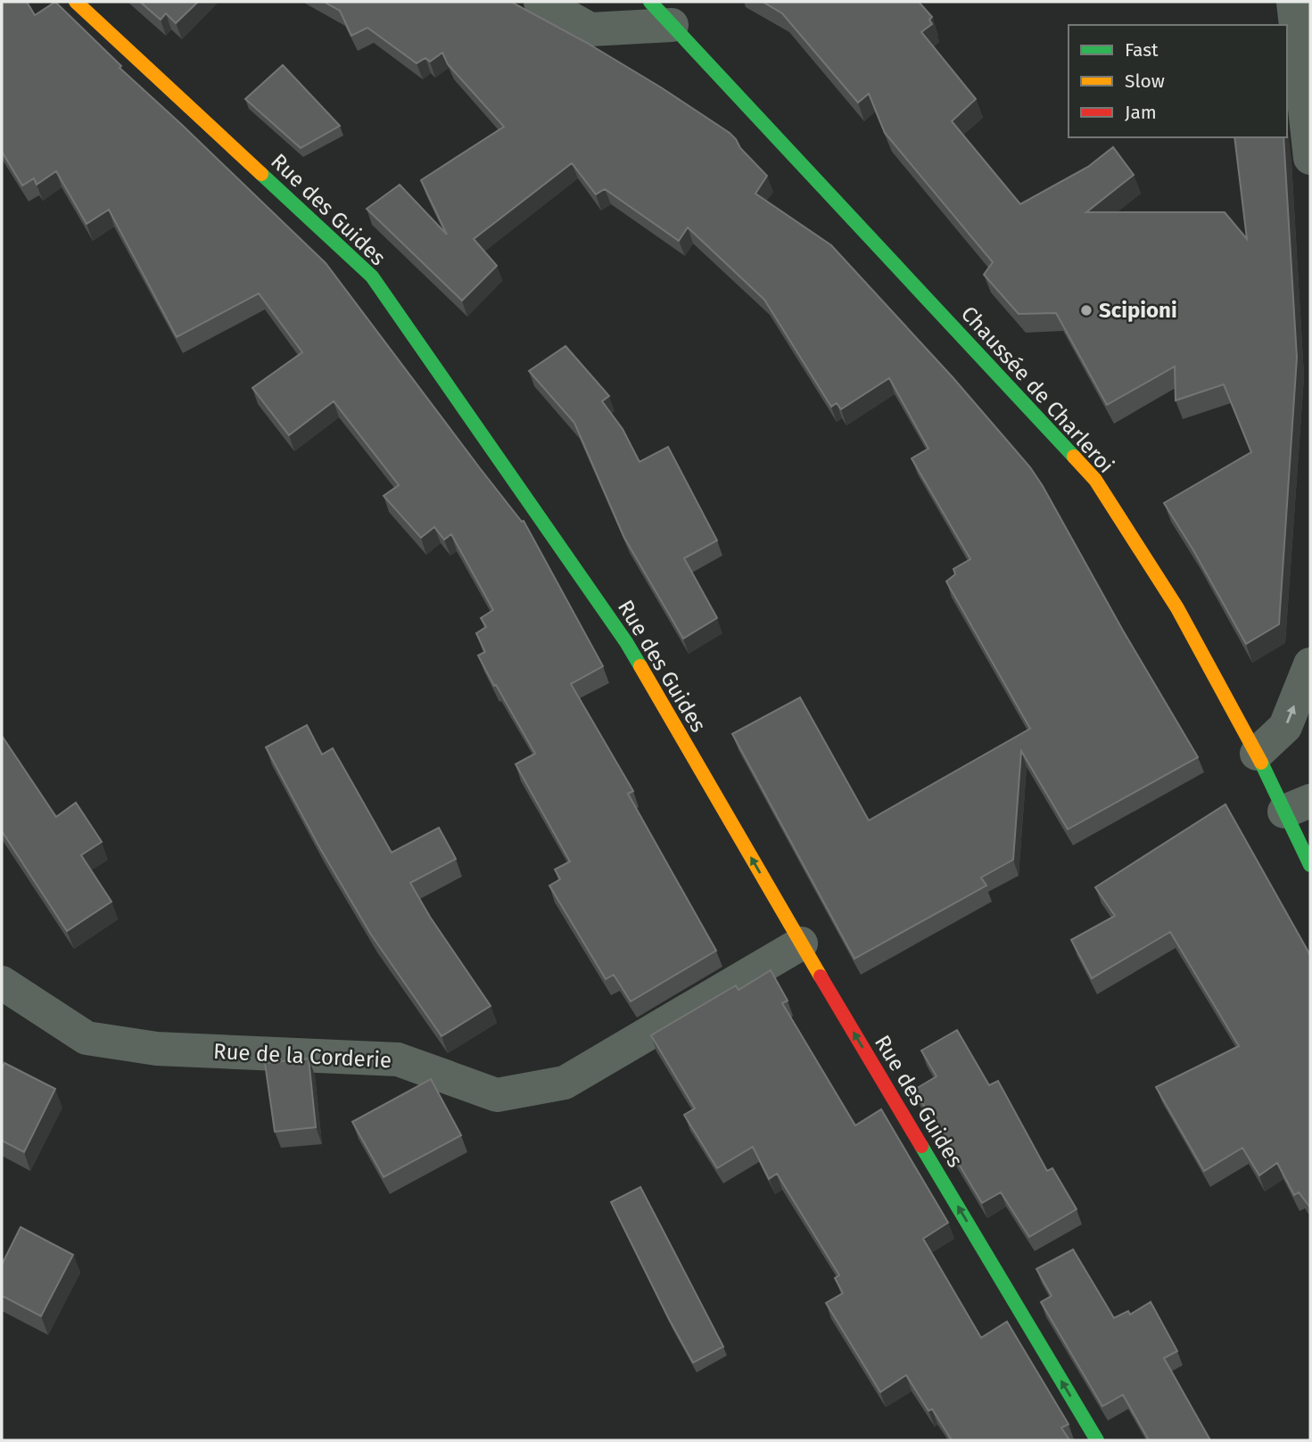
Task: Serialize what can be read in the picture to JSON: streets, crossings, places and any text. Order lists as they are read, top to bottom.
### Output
{
  "streets": {
    "street": ["Rue des Guides", "Chaussée de Charleroi", "Rue de la Corderie"]
  },
  "crossings": [
    ["Rue des Guides", "Rue de la Corderie"]
  ],
  "one_way": ["Rue des Guides"],
  "places": ["Scipioni"],
  "legend": ["Fast", "Slow", "Jam"]
}
